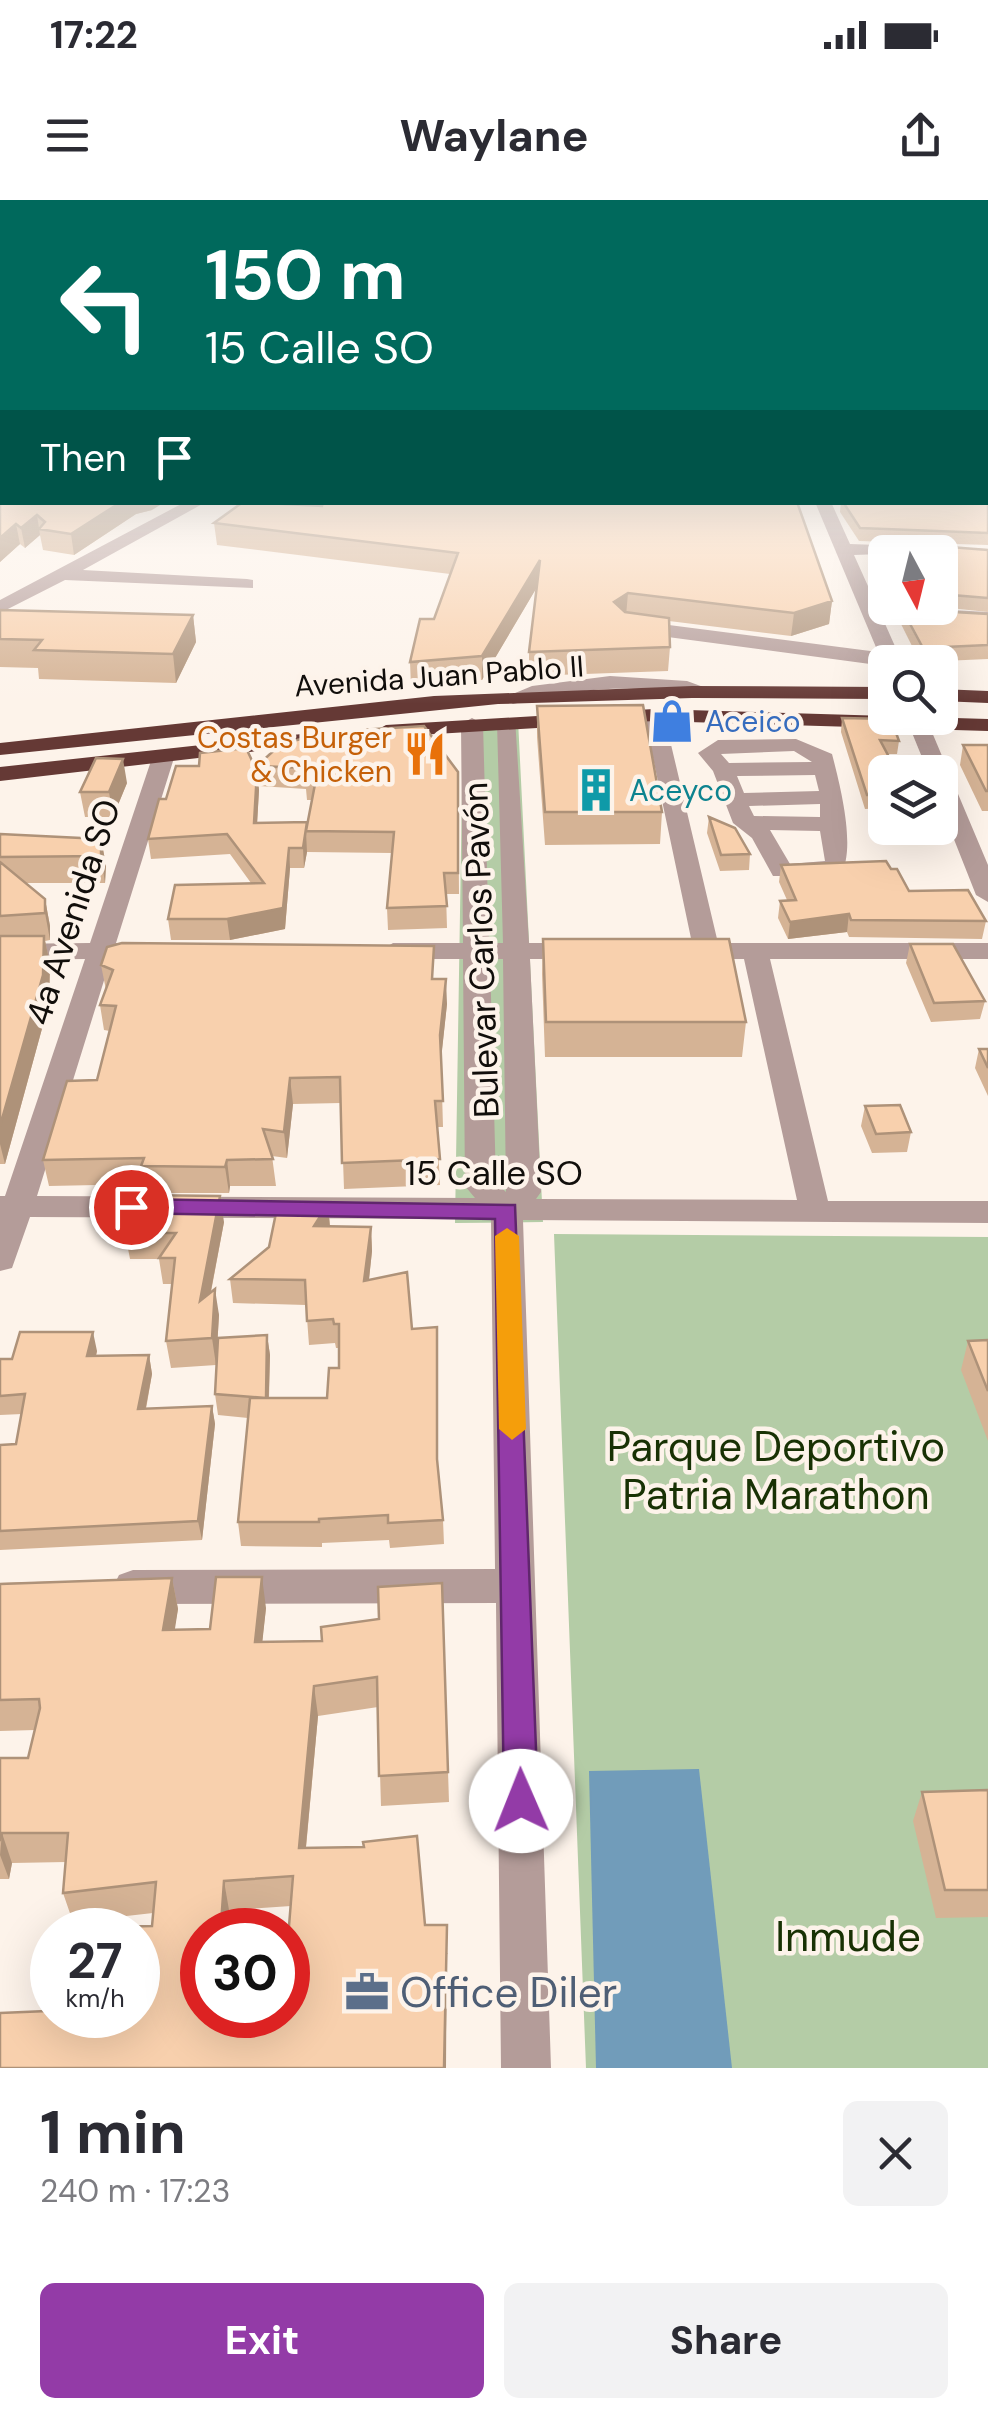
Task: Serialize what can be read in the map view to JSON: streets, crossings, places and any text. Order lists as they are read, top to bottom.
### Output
{
  "streets": {
    "highway": ["Avenida Juan Pablo II"],
    "street": ["4a Avenida SO", "Bulevar Carlos Pavón", "15 Calle SO"]
  },
  "crossings": [
    ["Avenida Juan Pablo II", "4a Avenida SO"],
    ["Avenida Juan Pablo II", "Bulevar Carlos Pavón"],
    ["4a Avenida SO", "15 Calle SO"],
    ["Bulevar Carlos Pavón", "15 Calle SO"]
  ],
  "parks": ["Parque Deportivo Patria Marathon", "Inmude"],
  "places": {
    "shop": ["Aceico"],
    "restaurant": ["Costas Burger & Chicken"],
    "building": ["Aceyco"],
    "office": ["Office Diler"]
  },
  "north": "bottom",
  "page": {
    "status": "17:22",
    "header": "Waylane",
    "turn": ["150 m", "15 Calle SO"],
    "then": "Then",
    "speed": "27 km/h",
    "limit": "30",
    "heading": ["1 min", "240 m · 17:23"],
    "buttons": ["Exit", "Share"]
  }
}
